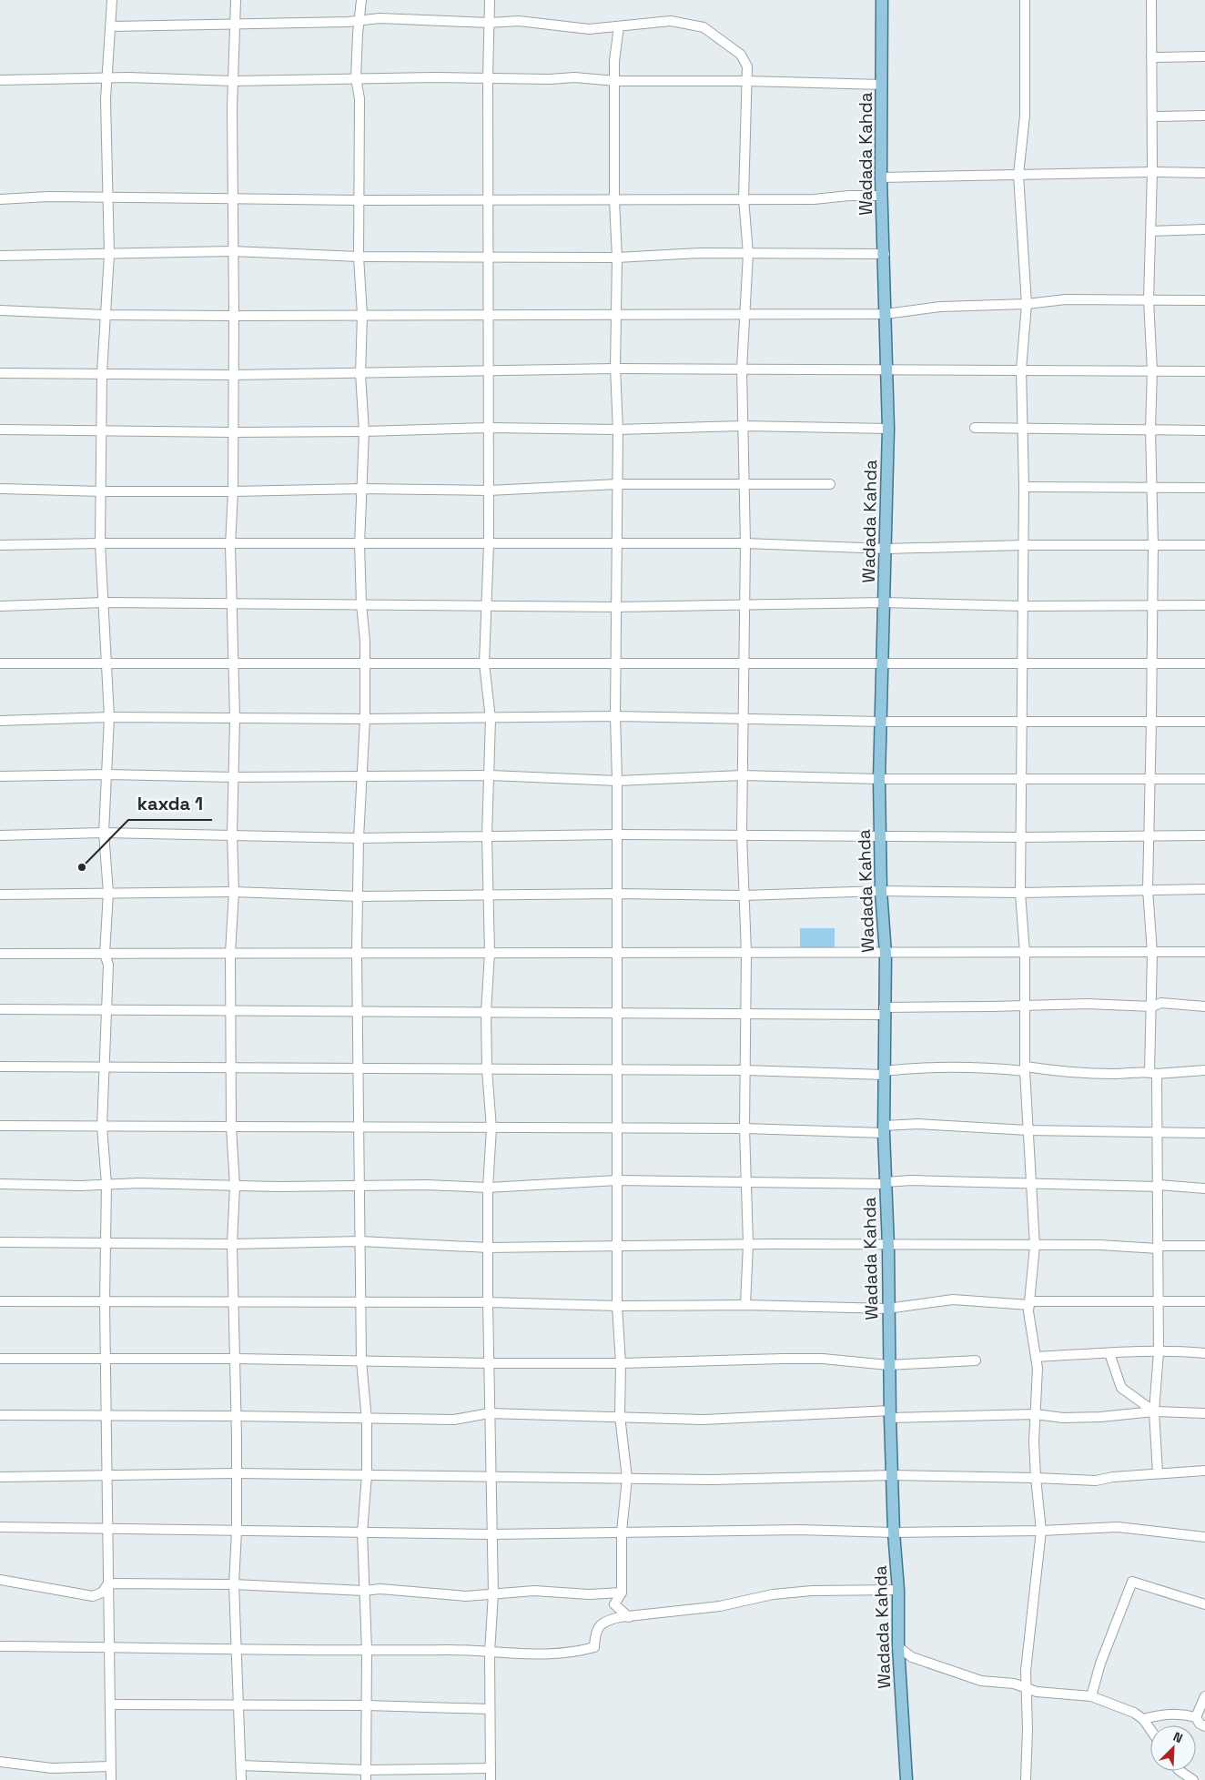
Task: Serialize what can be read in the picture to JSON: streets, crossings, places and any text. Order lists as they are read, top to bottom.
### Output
{
  "streets": {
    "main road": ["Wadada Kahda"]
  },
  "places": ["kaxda 1"],
  "north": "top right"
}
